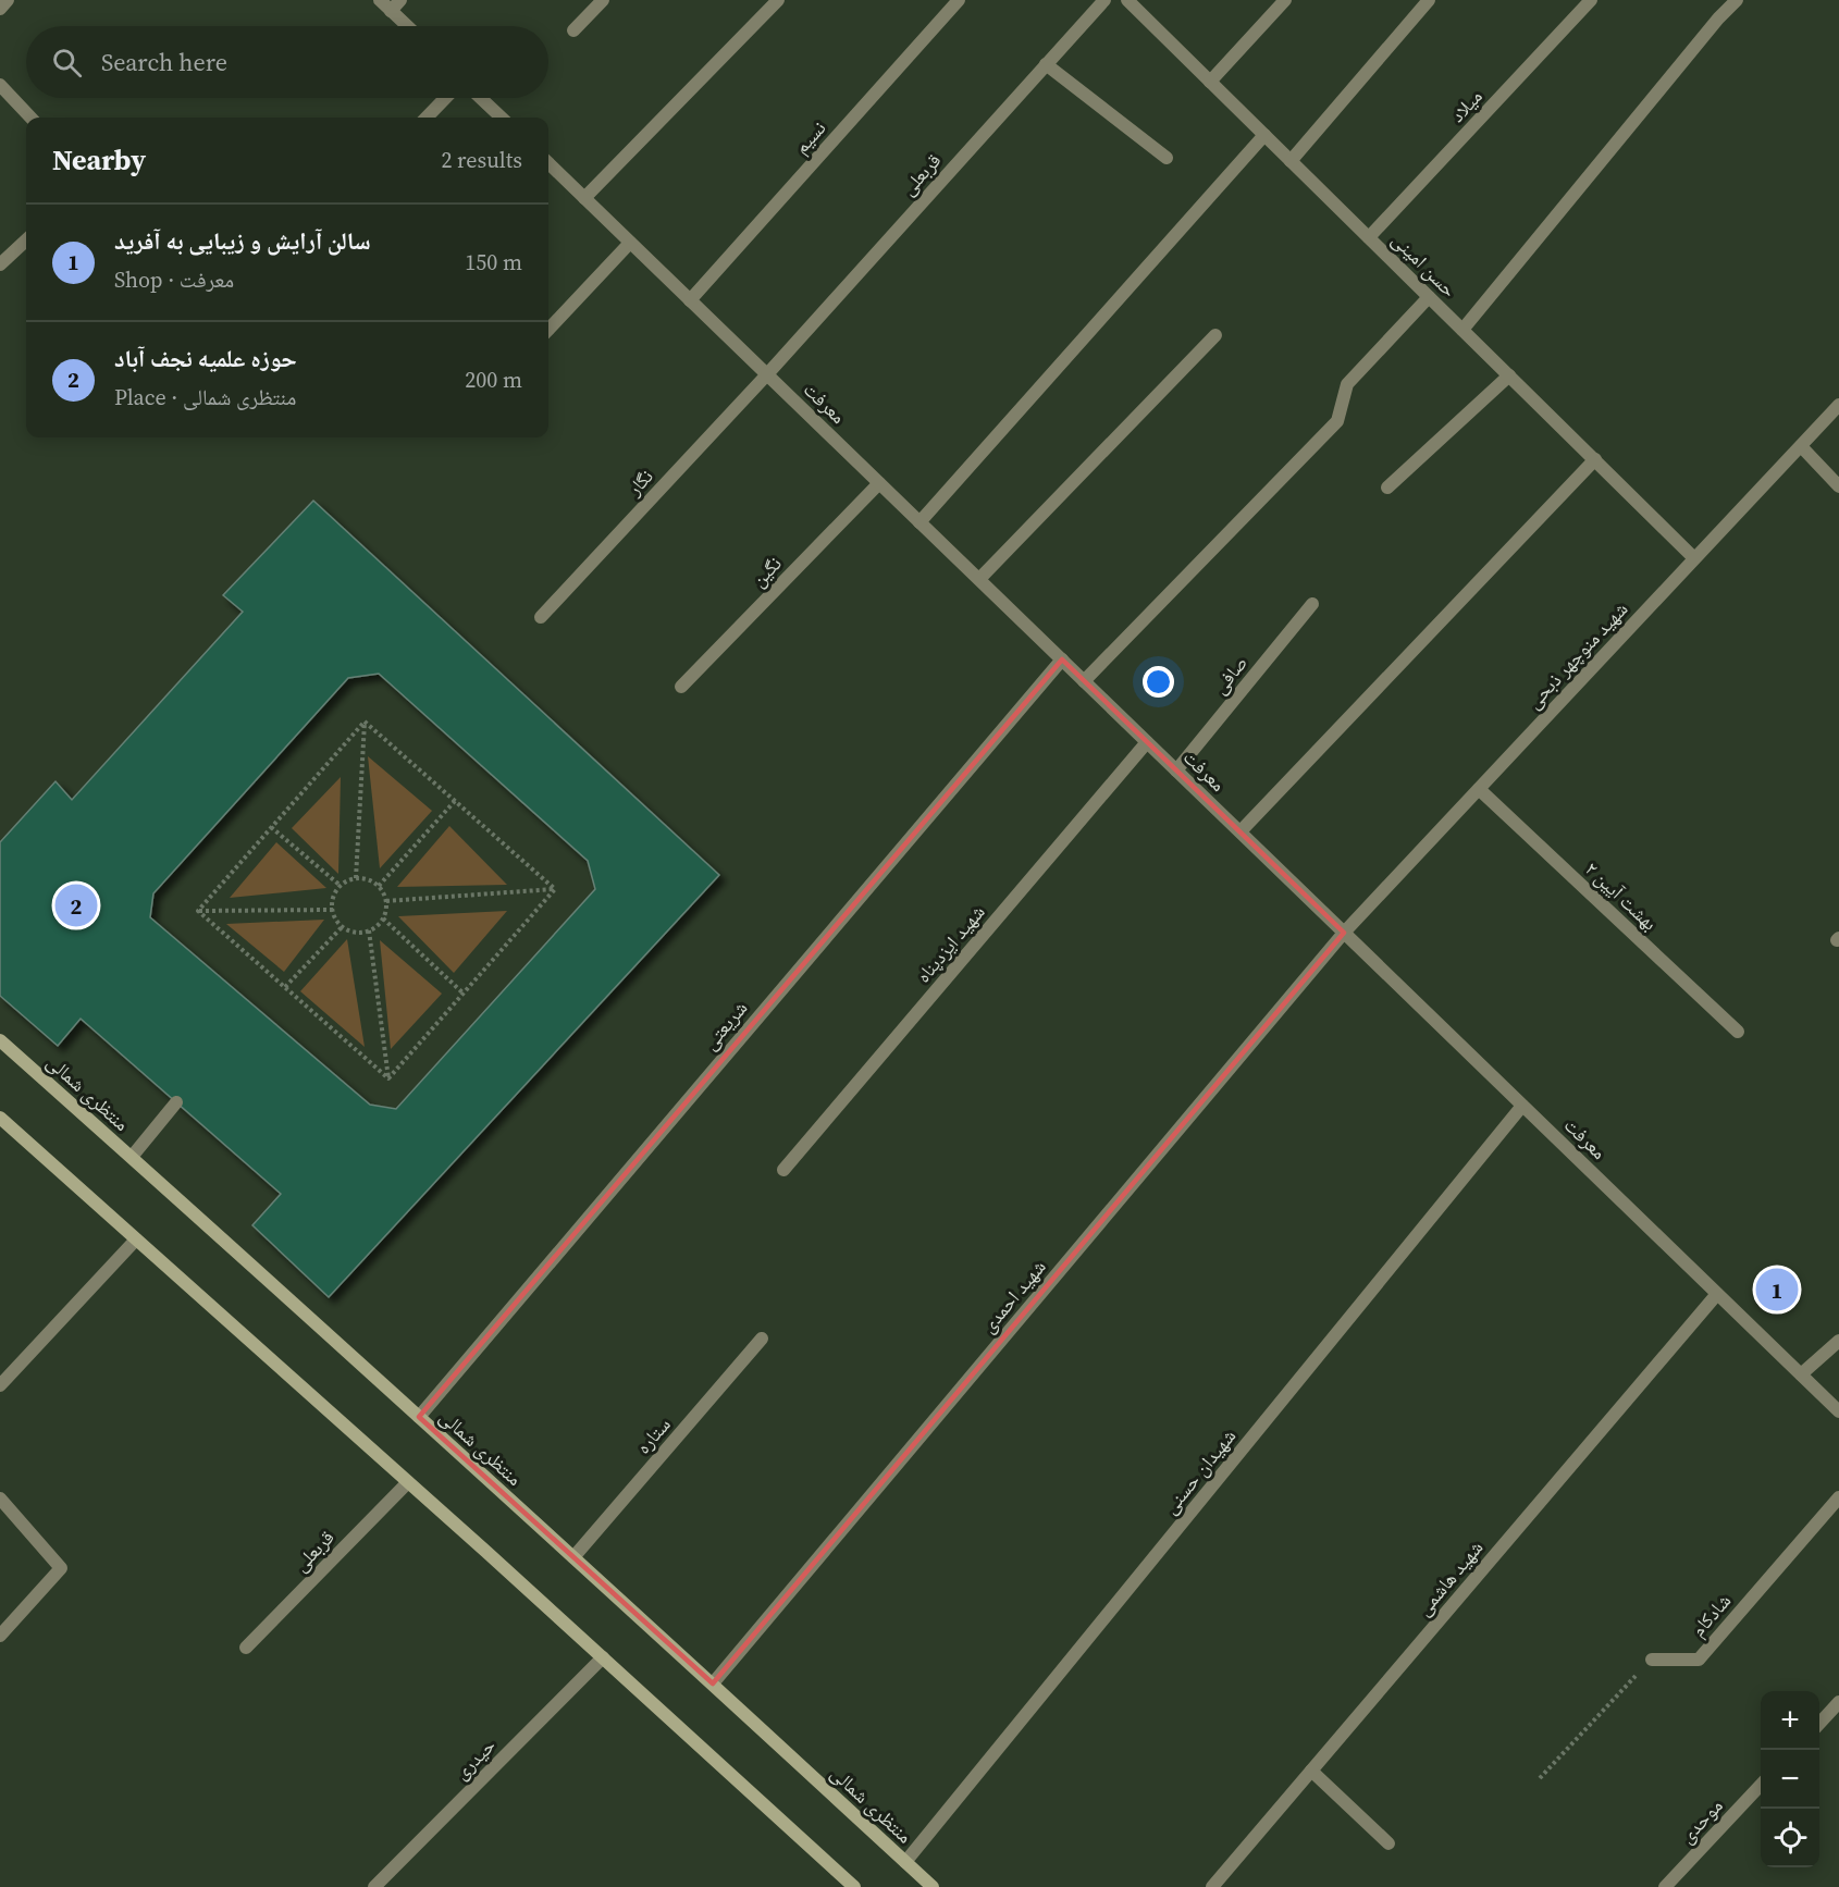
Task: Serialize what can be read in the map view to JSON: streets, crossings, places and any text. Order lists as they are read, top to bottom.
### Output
{
  "streets": {
    "main road": ["منتظری شمالی"],
    "street": [
      "میلاد",
      "نسیم",
      "قربعلی",
      "حسن امینی",
      "معرفت",
      "نگار",
      "نگین",
      "شهید منوچهر ذبحی",
      "صافی",
      "بهشت آیین ۲",
      "شهید ایزدپناه",
      "شریعتی",
      "شهید احمدی",
      "ستاره",
      "شهیدان حسنی",
      "شهید هاشمی",
      "شادکام",
      "حیدری",
      "موحدی"
    ]
  },
  "crossings": [
    ["میلاد", "حسن امینی"],
    ["نسیم", "معرفت"],
    ["قربعلی", "معرفت"],
    ["قربعلی", "نگار"],
    ["حسن امینی", "شهید منوچهر ذبحی"],
    ["معرفت", "نگار"],
    ["معرفت", "نگین"],
    ["معرفت", "شهید منوچهر ذبحی"],
    ["معرفت", "صافی"],
    ["معرفت", "شهید ایزدپناه"],
    ["معرفت", "شریعتی"],
    ["معرفت", "شهید احمدی"],
    ["معرفت", "شهیدان حسنی"],
    ["معرفت", "شهید هاشمی"],
    ["شهید منوچهر ذبحی", "بهشت آیین ۲"],
    ["شهید منوچهر ذبحی", "شهید احمدی"],
    ["شریعتی", "منتظری شمالی"],
    ["منتظری شمالی", "شهید احمدی"],
    ["منتظری شمالی", "ستاره"],
    ["منتظری شمالی", "شهیدان حسنی"]
  ],
  "page": {
    "search": "Search here",
    "heading": ["Nearby", "2 results"],
    "list": [
      {
        "mark": "1",
        "name": "سالن آرایش و زیبایی به آفرید",
        "note": "Shop · معرفت",
        "value": "150 m"
      },
      {
        "mark": "2",
        "name": "حوزه علمیه نجف آباد",
        "note": "Place · منتظری شمالی",
        "value": "200 m"
      }
    ],
    "pins": ["2", "1"],
    "map_buttons": ["+", "−"]
  }
}
